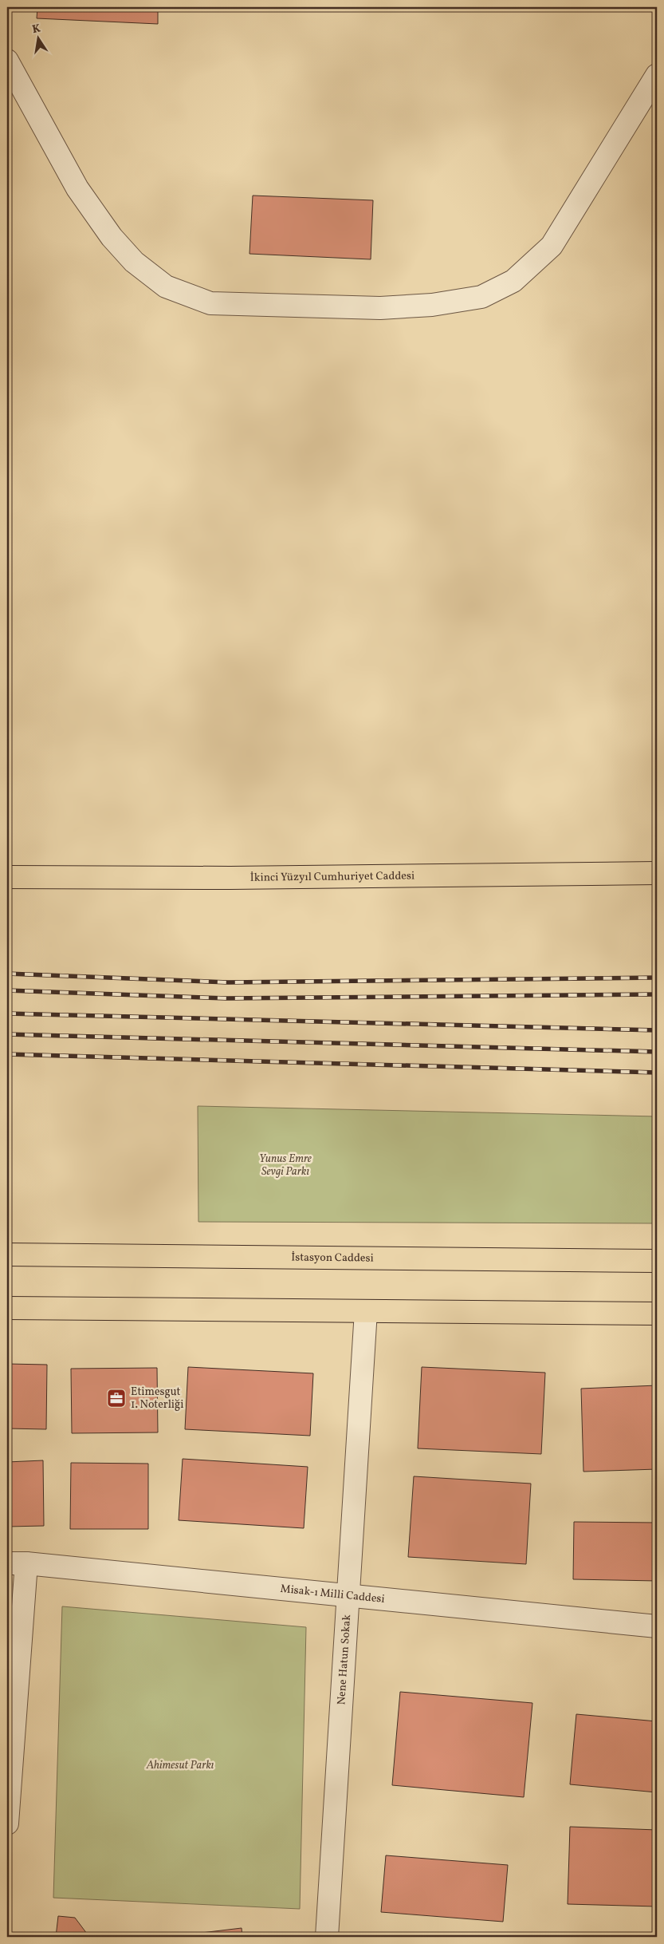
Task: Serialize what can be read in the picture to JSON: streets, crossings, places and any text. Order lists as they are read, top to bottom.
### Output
{
  "streets": {
    "main road": ["İkinci Yüzyıl Cumhuriyet Caddesi", "İstasyon Caddesi"],
    "street": ["Misak-ı Milli Caddesi", "Nene Hatun Sokak"]
  },
  "crossings": [
    ["Misak-ı Milli Caddesi", "Nene Hatun Sokak"]
  ],
  "parks": ["Yunus Emre Sevgi Parkı", "Ahimesut Parkı"],
  "places": {
    "office": ["Etimesgut 1. Noterliği"]
  },
  "north": "top"
}
